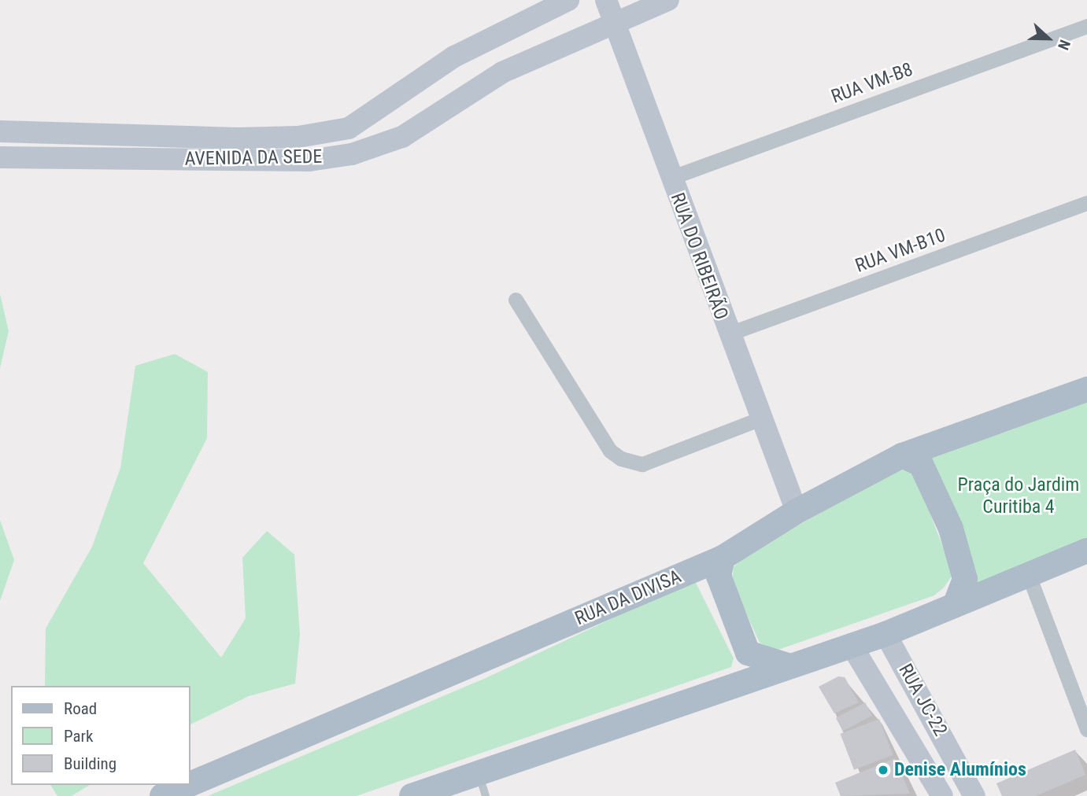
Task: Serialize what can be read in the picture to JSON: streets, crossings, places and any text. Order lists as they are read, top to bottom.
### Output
{
  "streets": {
    "main road": ["RUA DA DIVISA"],
    "street": [
      "RUA VM-B8",
      "AVENIDA DA SEDE",
      "RUA VM-B10",
      "RUA DO RIBEIRÃO",
      "RUA JC-22"
    ]
  },
  "crossings": [
    ["RUA VM-B8", "RUA DO RIBEIRÃO"],
    ["AVENIDA DA SEDE", "RUA DO RIBEIRÃO"],
    ["RUA VM-B10", "RUA DO RIBEIRÃO"],
    ["RUA DO RIBEIRÃO", "RUA DA DIVISA"]
  ],
  "parks": ["Praça do Jardim Curitiba 4"],
  "places": ["Denise Alumínios"],
  "legend": ["Road", "Park", "Building"],
  "north": "right"
}
